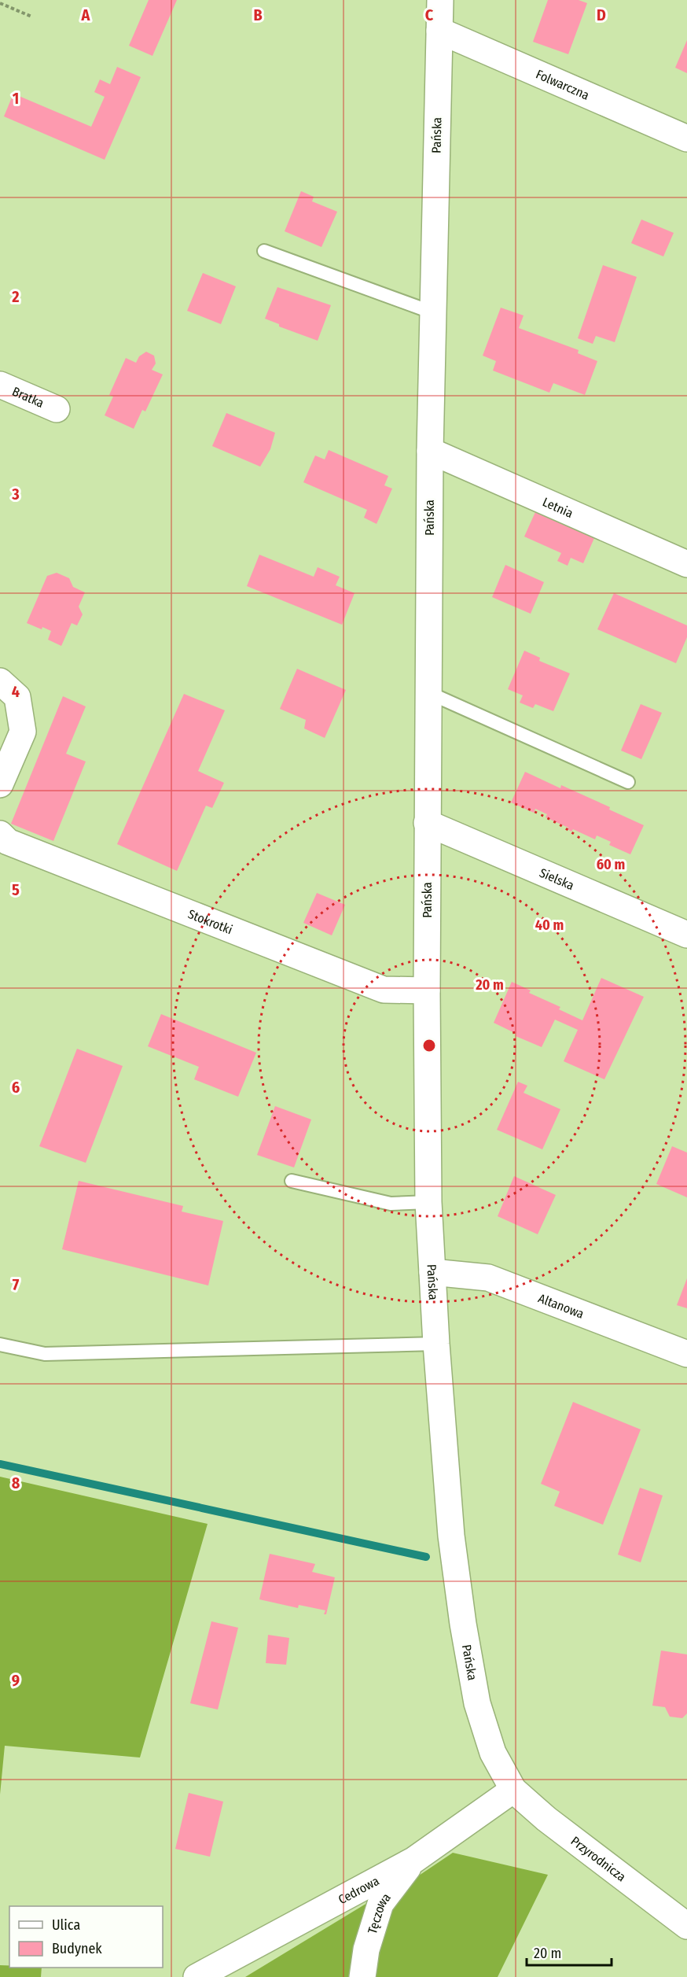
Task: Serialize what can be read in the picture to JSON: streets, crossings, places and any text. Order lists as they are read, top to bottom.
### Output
{
  "streets": {
    "street": [
      "Folwarczna",
      "Pańska",
      "Bratka",
      "Letnia",
      "Sielska",
      "Stokrotki",
      "Altanowa",
      "Przyrodnicza",
      "Cedrowa",
      "Tęczowa"
    ]
  },
  "crossings": [
    ["Folwarczna", "Pańska"],
    ["Pańska", "Letnia"],
    ["Pańska", "Sielska"],
    ["Pańska", "Stokrotki"],
    ["Pańska", "Altanowa"],
    ["Pańska", "Przyrodnicza"],
    ["Pańska", "Cedrowa"],
    ["Przyrodnicza", "Cedrowa"],
    ["Cedrowa", "Tęczowa"]
  ],
  "legend": ["Ulica", "Budynek"],
  "scale_bar": "20 m",
  "grid": {
    "columns": [
      "A",
      "B",
      "C",
      "D"
    ],
    "rows": [
      "1",
      "2",
      "3",
      "4",
      "5",
      "6",
      "7",
      "8",
      "9"
    ]
  },
  "rings": ["60 m", "40 m", "20 m"]
}
